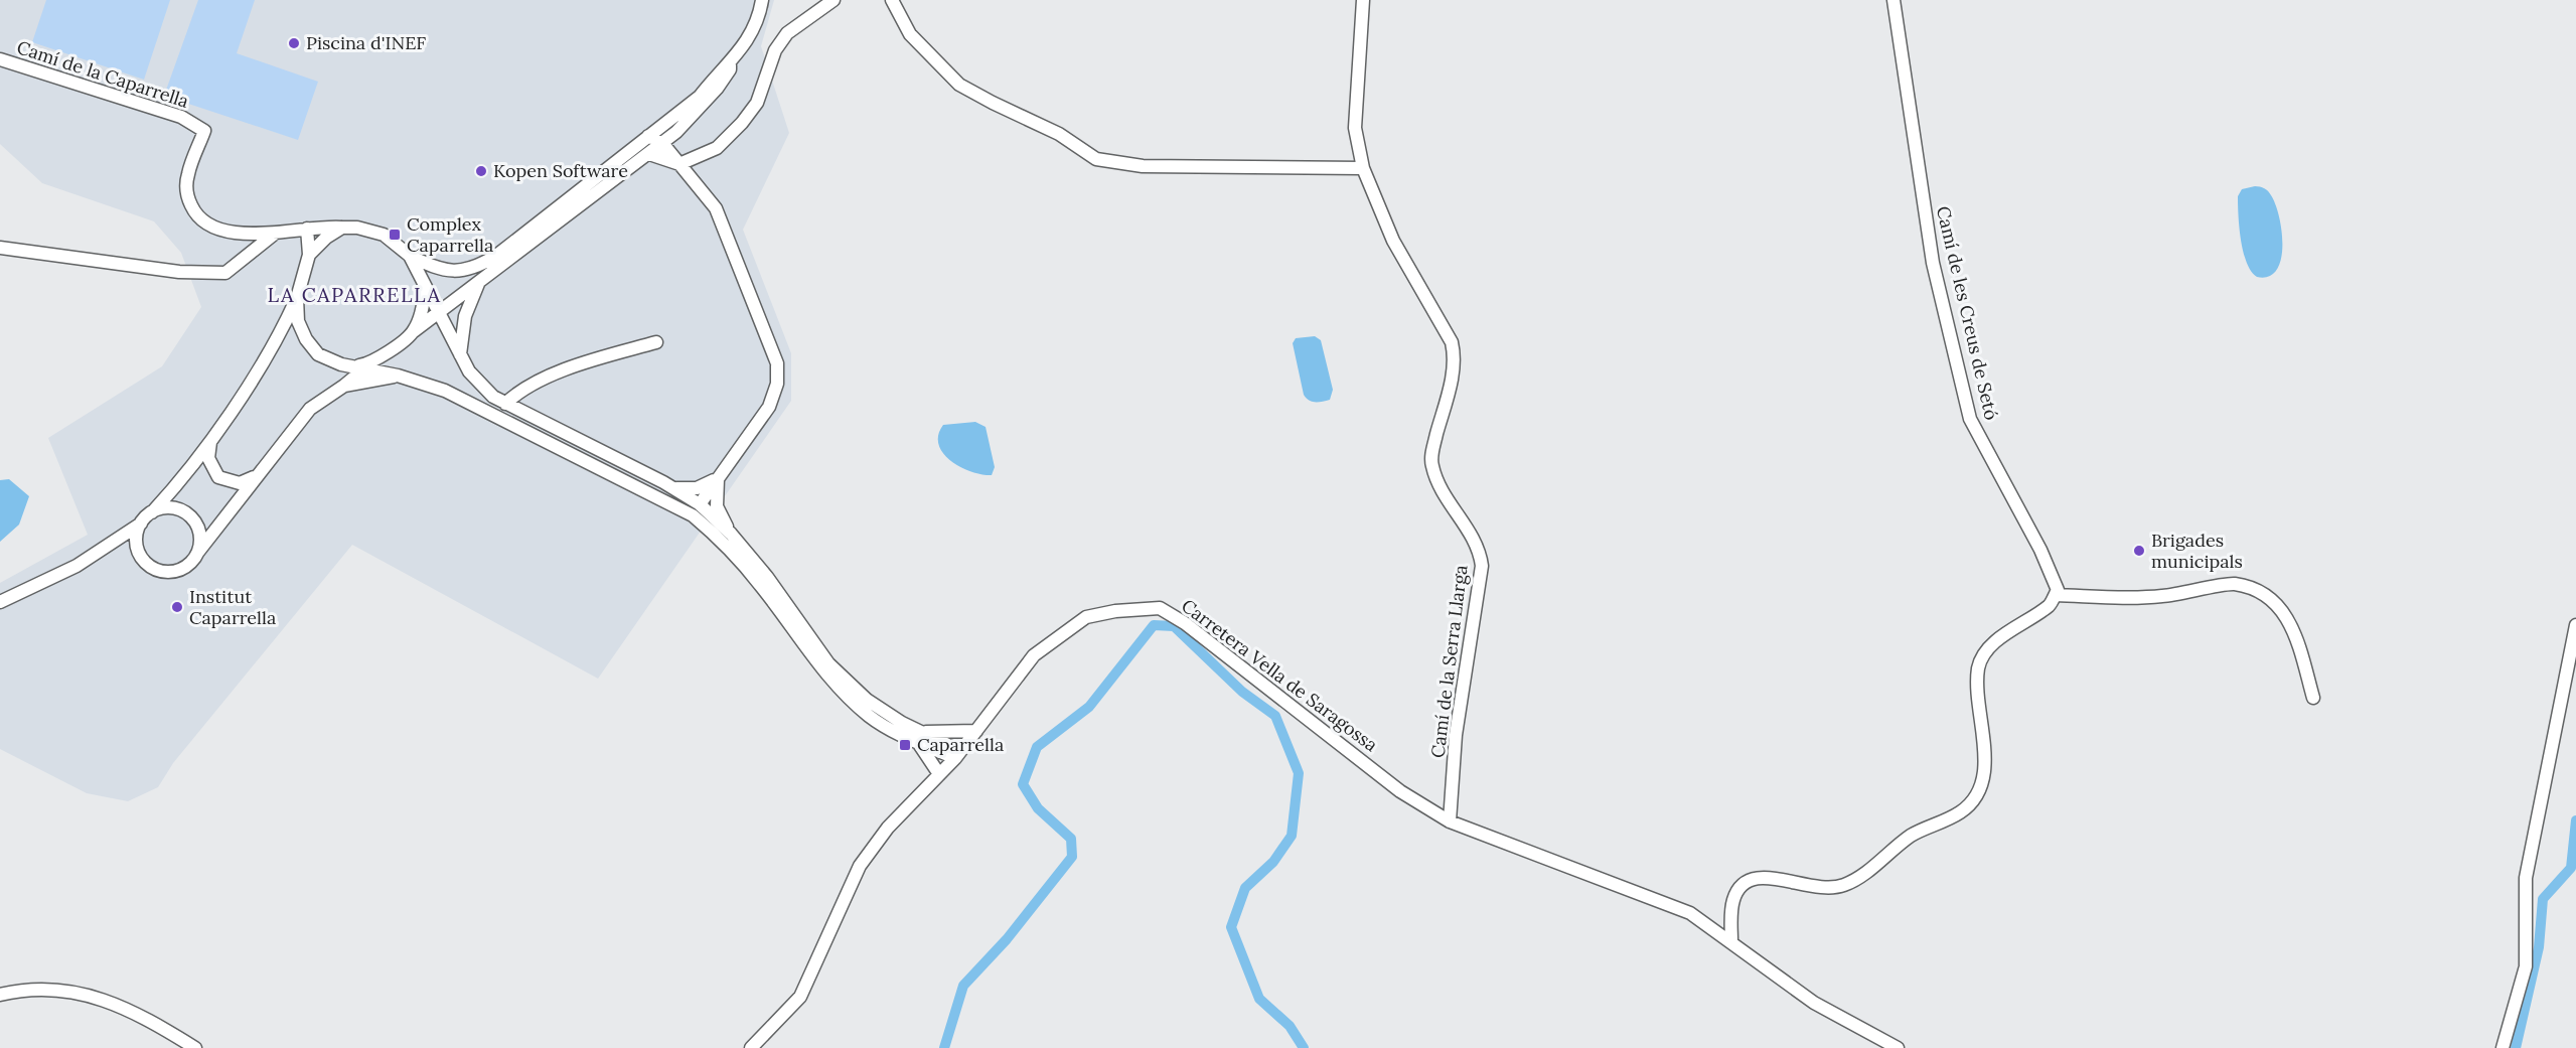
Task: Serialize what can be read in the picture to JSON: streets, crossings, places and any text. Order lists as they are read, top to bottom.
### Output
{
  "streets": {
    "street": [
      "Camí de la Caparrella",
      "Camí de les Creus de Setó",
      "Camí de la Serra Llarga",
      "Carretera Vella de Saragossa"
    ]
  },
  "crossings": [
    ["Camí de la Serra Llarga", "Carretera Vella de Saragossa"]
  ],
  "districts": ["LA CAPARRELLA"],
  "places": {
    "other": [
      "Piscina d'INEF",
      "Kopen Software",
      "Brigades municipals",
      "Institut Caparrella"
    ],
    "transit": ["Complex Caparrella", "Caparrella"]
  }
}
